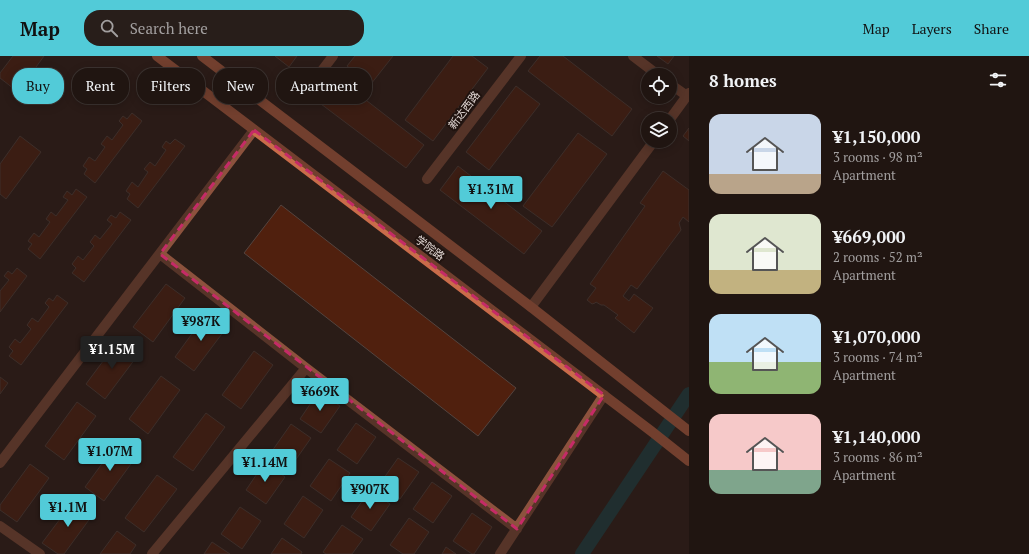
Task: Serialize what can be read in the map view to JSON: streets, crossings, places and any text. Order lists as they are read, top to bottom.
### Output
{
  "streets": {
    "main road": ["学院路"],
    "street": ["新达西路"]
  },
  "page": {
    "header": "Map",
    "search": "Search here",
    "nav": ["Map", "Layers", "Share"],
    "heading": "8 homes",
    "chip": [
      "Buy",
      "Rent",
      "Filters",
      "New",
      "Apartment"
    ],
    "list": [
      {
        "name": "¥1,150,000",
        "note": "3 rooms · 98 m² · Apartment"
      },
      {
        "name": "¥669,000",
        "note": "2 rooms · 52 m² · Apartment"
      },
      {
        "name": "¥1,070,000",
        "note": "3 rooms · 74 m² · Apartment"
      },
      {
        "name": "¥1,140,000",
        "note": "3 rooms · 86 m² · Apartment"
      }
    ],
    "price": [
      "¥1.31M",
      "¥987K",
      "¥1.15M",
      "¥669K",
      "¥1.07M",
      "¥1.14M",
      "¥907K",
      "¥1.1M"
    ]
  }
}
